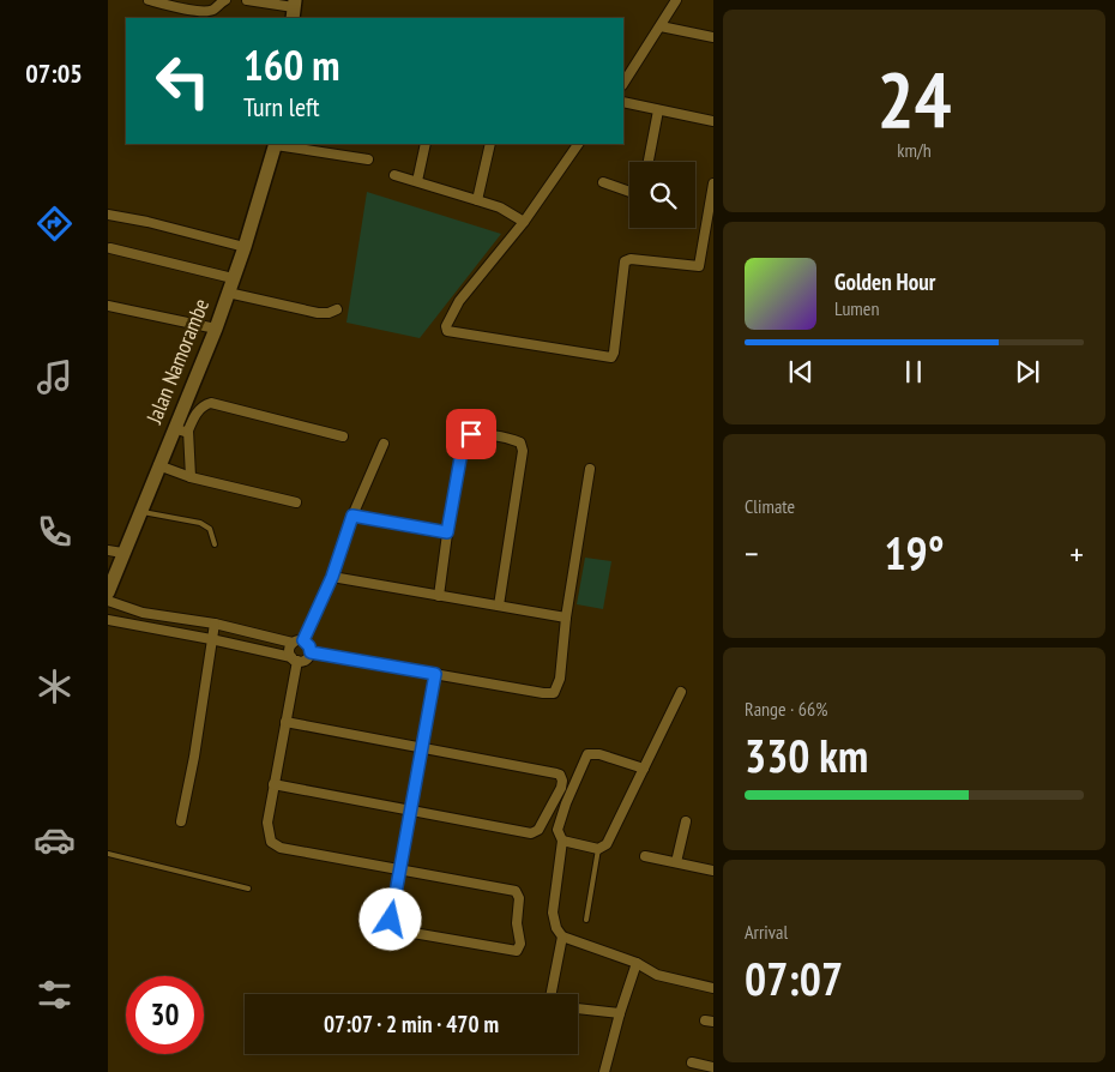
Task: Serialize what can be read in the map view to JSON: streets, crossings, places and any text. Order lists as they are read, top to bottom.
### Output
{
  "streets": {
    "main road": ["Jalan Namorambe"]
  },
  "page": {
    "tabs": "07:05",
    "tile": [
      ["24", "km/h"],
      "Climate",
      ["Range · 66%", "330 km"],
      ["Arrival", "07:07"]
    ],
    "turn": ["160 m", "Turn left"],
    "song": ["Golden Hour", "Lumen"],
    "heat": ["−", "19°", "+"],
    "limit": "30",
    "trip": "07:07 · 2 min · 470 m"
  }
}
